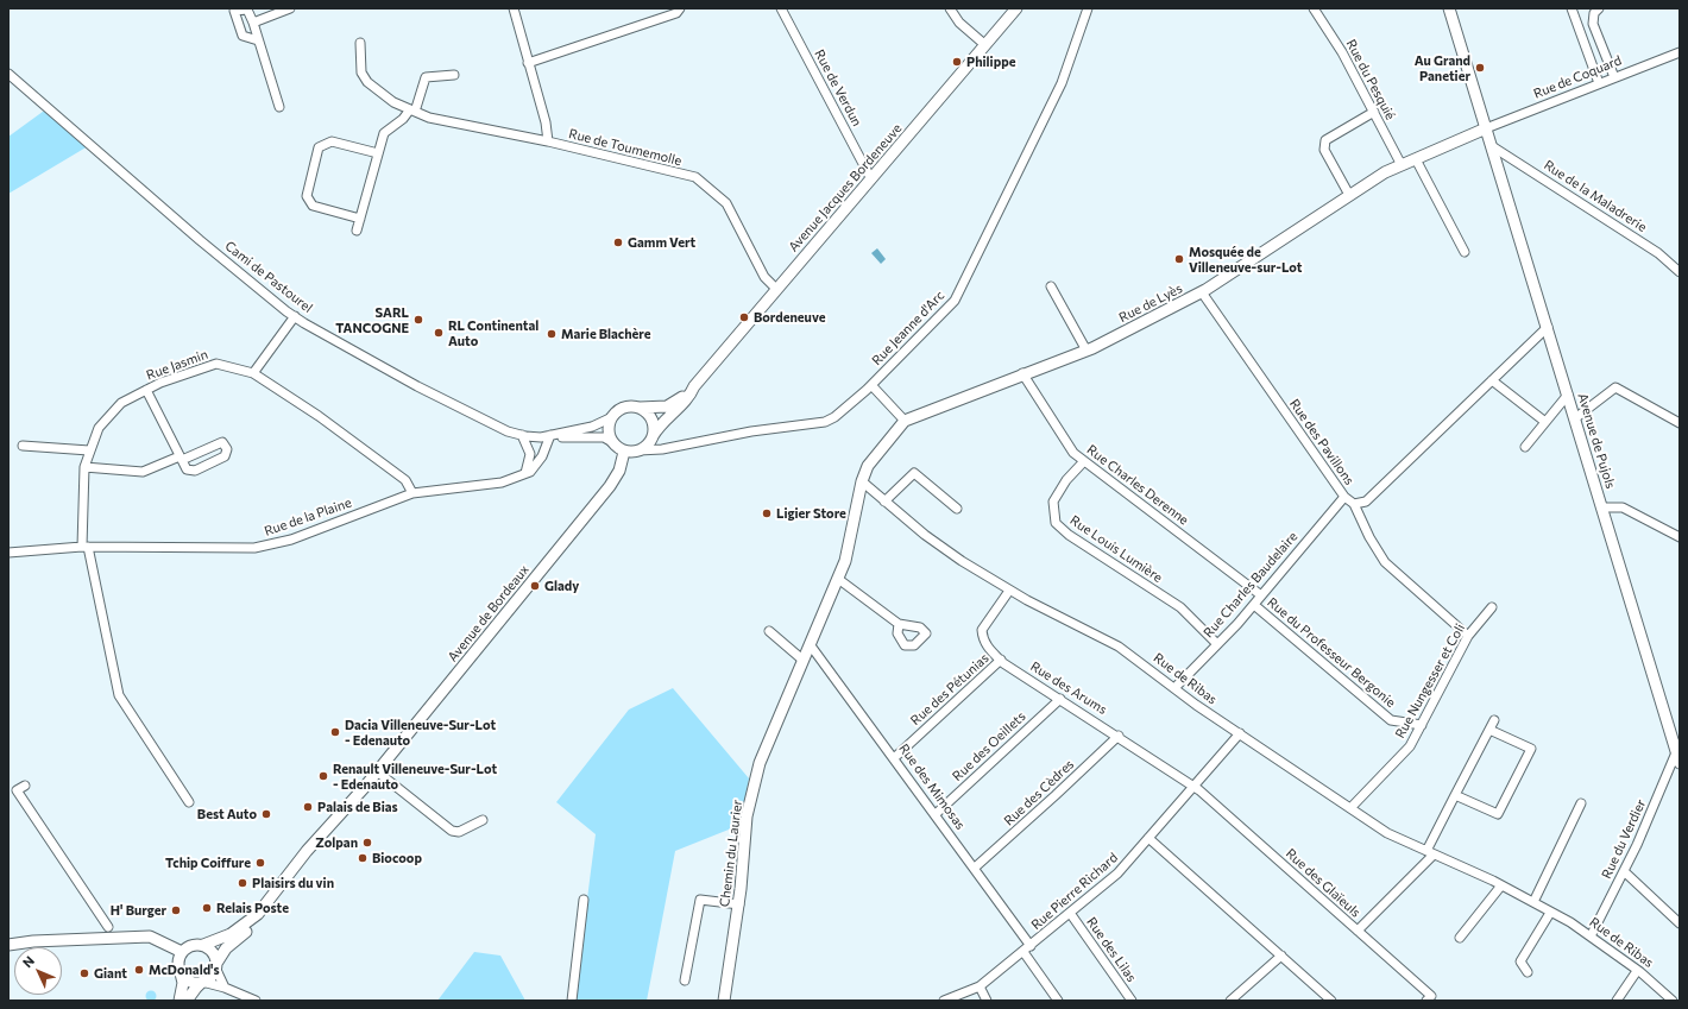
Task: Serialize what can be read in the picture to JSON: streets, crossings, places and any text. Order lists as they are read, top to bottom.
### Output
{
  "streets": {
    "main road": [
      "Avenue Jacques Bordeneuve",
      "Rue de Lyès",
      "Avenue de Pujols",
      "Avenue de Bordeaux",
      "Chemin du Laurier"
    ],
    "street": [
      "Rue de Coquard",
      "Rue du Pesquié",
      "Rue de Verdun",
      "Rue de Toumemolle",
      "Rue de la Maladrerie",
      "Cami de Pastourel",
      "Rue Jeanne d'Arc",
      "Rue Jasmin",
      "Rue des Pavillons",
      "Rue Charles Derenne",
      "Rue de la Plaine",
      "Rue Louis Lumière",
      "Rue Charles Baudelaire",
      "Rue du Professeur Bergonie",
      "Rue de Ribas",
      "Rue Nungesser et Coli",
      "Rue des Arums",
      "Rue des Pétunias",
      "Rue des Oeillets",
      "Rue des Mimosas",
      "Rue des Cèdres",
      "Rue du Verdier",
      "Rue des Glaïeuls",
      "Rue Pierre Richard",
      "Rue des Lilas"
    ]
  },
  "crossings": [
    ["Rue de Coquard", "Rue de Lyès"],
    ["Rue de Coquard", "Avenue de Pujols"],
    ["Rue du Pesquié", "Rue de Lyès"],
    ["Rue de Verdun", "Avenue Jacques Bordeneuve"],
    ["Rue de Toumemolle", "Avenue Jacques Bordeneuve"],
    ["Avenue Jacques Bordeneuve", "Cami de Pastourel"],
    ["Avenue Jacques Bordeneuve", "Rue Jeanne d'Arc"],
    ["Avenue Jacques Bordeneuve", "Avenue de Bordeaux"],
    ["Rue de la Maladrerie", "Avenue de Pujols"],
    ["Cami de Pastourel", "Rue Jeanne d'Arc"],
    ["Cami de Pastourel", "Rue de la Plaine"],
    ["Cami de Pastourel", "Avenue de Bordeaux"],
    ["Rue de Lyès", "Avenue de Pujols"],
    ["Rue de Lyès", "Rue des Pavillons"],
    ["Rue de Lyès", "Rue Charles Derenne"],
    ["Rue de Lyès", "Chemin du Laurier"],
    ["Rue Jeanne d'Arc", "Avenue de Bordeaux"],
    ["Rue Jasmin", "Rue de la Plaine"],
    ["Avenue de Pujols", "Rue des Pavillons"],
    ["Avenue de Pujols", "Rue du Verdier"],
    ["Rue des Pavillons", "Rue Charles Baudelaire"],
    ["Rue Charles Derenne", "Rue Louis Lumière"],
    ["Rue Charles Derenne", "Rue Charles Baudelaire"],
    ["Rue Louis Lumière", "Rue Charles Baudelaire"],
    ["Rue Charles Baudelaire", "Rue du Professeur Bergonie"],
    ["Rue Charles Baudelaire", "Rue de Ribas"],
    ["Rue du Professeur Bergonie", "Rue Nungesser et Coli"],
    ["Rue de Ribas", "Rue Nungesser et Coli"],
    ["Rue de Ribas", "Rue des Arums"],
    ["Rue de Ribas", "Rue du Verdier"],
    ["Rue de Ribas", "Chemin du Laurier"],
    ["Rue de Ribas", "Rue Pierre Richard"],
    ["Rue des Arums", "Rue des Pétunias"],
    ["Rue des Arums", "Rue des Oeillets"],
    ["Rue des Arums", "Rue des Cèdres"],
    ["Rue des Arums", "Rue des Glaïeuls"],
    ["Rue des Arums", "Rue Pierre Richard"],
    ["Rue des Pétunias", "Rue des Mimosas"],
    ["Rue des Oeillets", "Rue des Mimosas"],
    ["Rue des Mimosas", "Rue des Cèdres"],
    ["Rue des Mimosas", "Chemin du Laurier"],
    ["Rue des Mimosas", "Rue Pierre Richard"],
    ["Rue des Glaïeuls", "Rue Pierre Richard"],
    ["Rue Pierre Richard", "Rue des Lilas"]
  ],
  "places": [
    "Philippe",
    "Au Grand Panetier",
    "Gamm Vert",
    "Mosquée de Villeneuve-sur-Lot",
    "Bordeneuve",
    "SARL TANCOGNE",
    "RL Continental Auto",
    "Marie Blachère",
    "Ligier Store",
    "Glady",
    "Dacia Villeneuve-Sur-Lot - Edenauto",
    "Renault Villeneuve-Sur-Lot - Edenauto",
    "Palais de Bias",
    "Best Auto",
    "Zolpan",
    "Biocoop",
    "Tchip Coiffure",
    "Plaisirs du vin",
    "Relais Poste",
    "H' Burger",
    "McDonald's",
    "Giant"
  ],
  "north": "top left"
}
